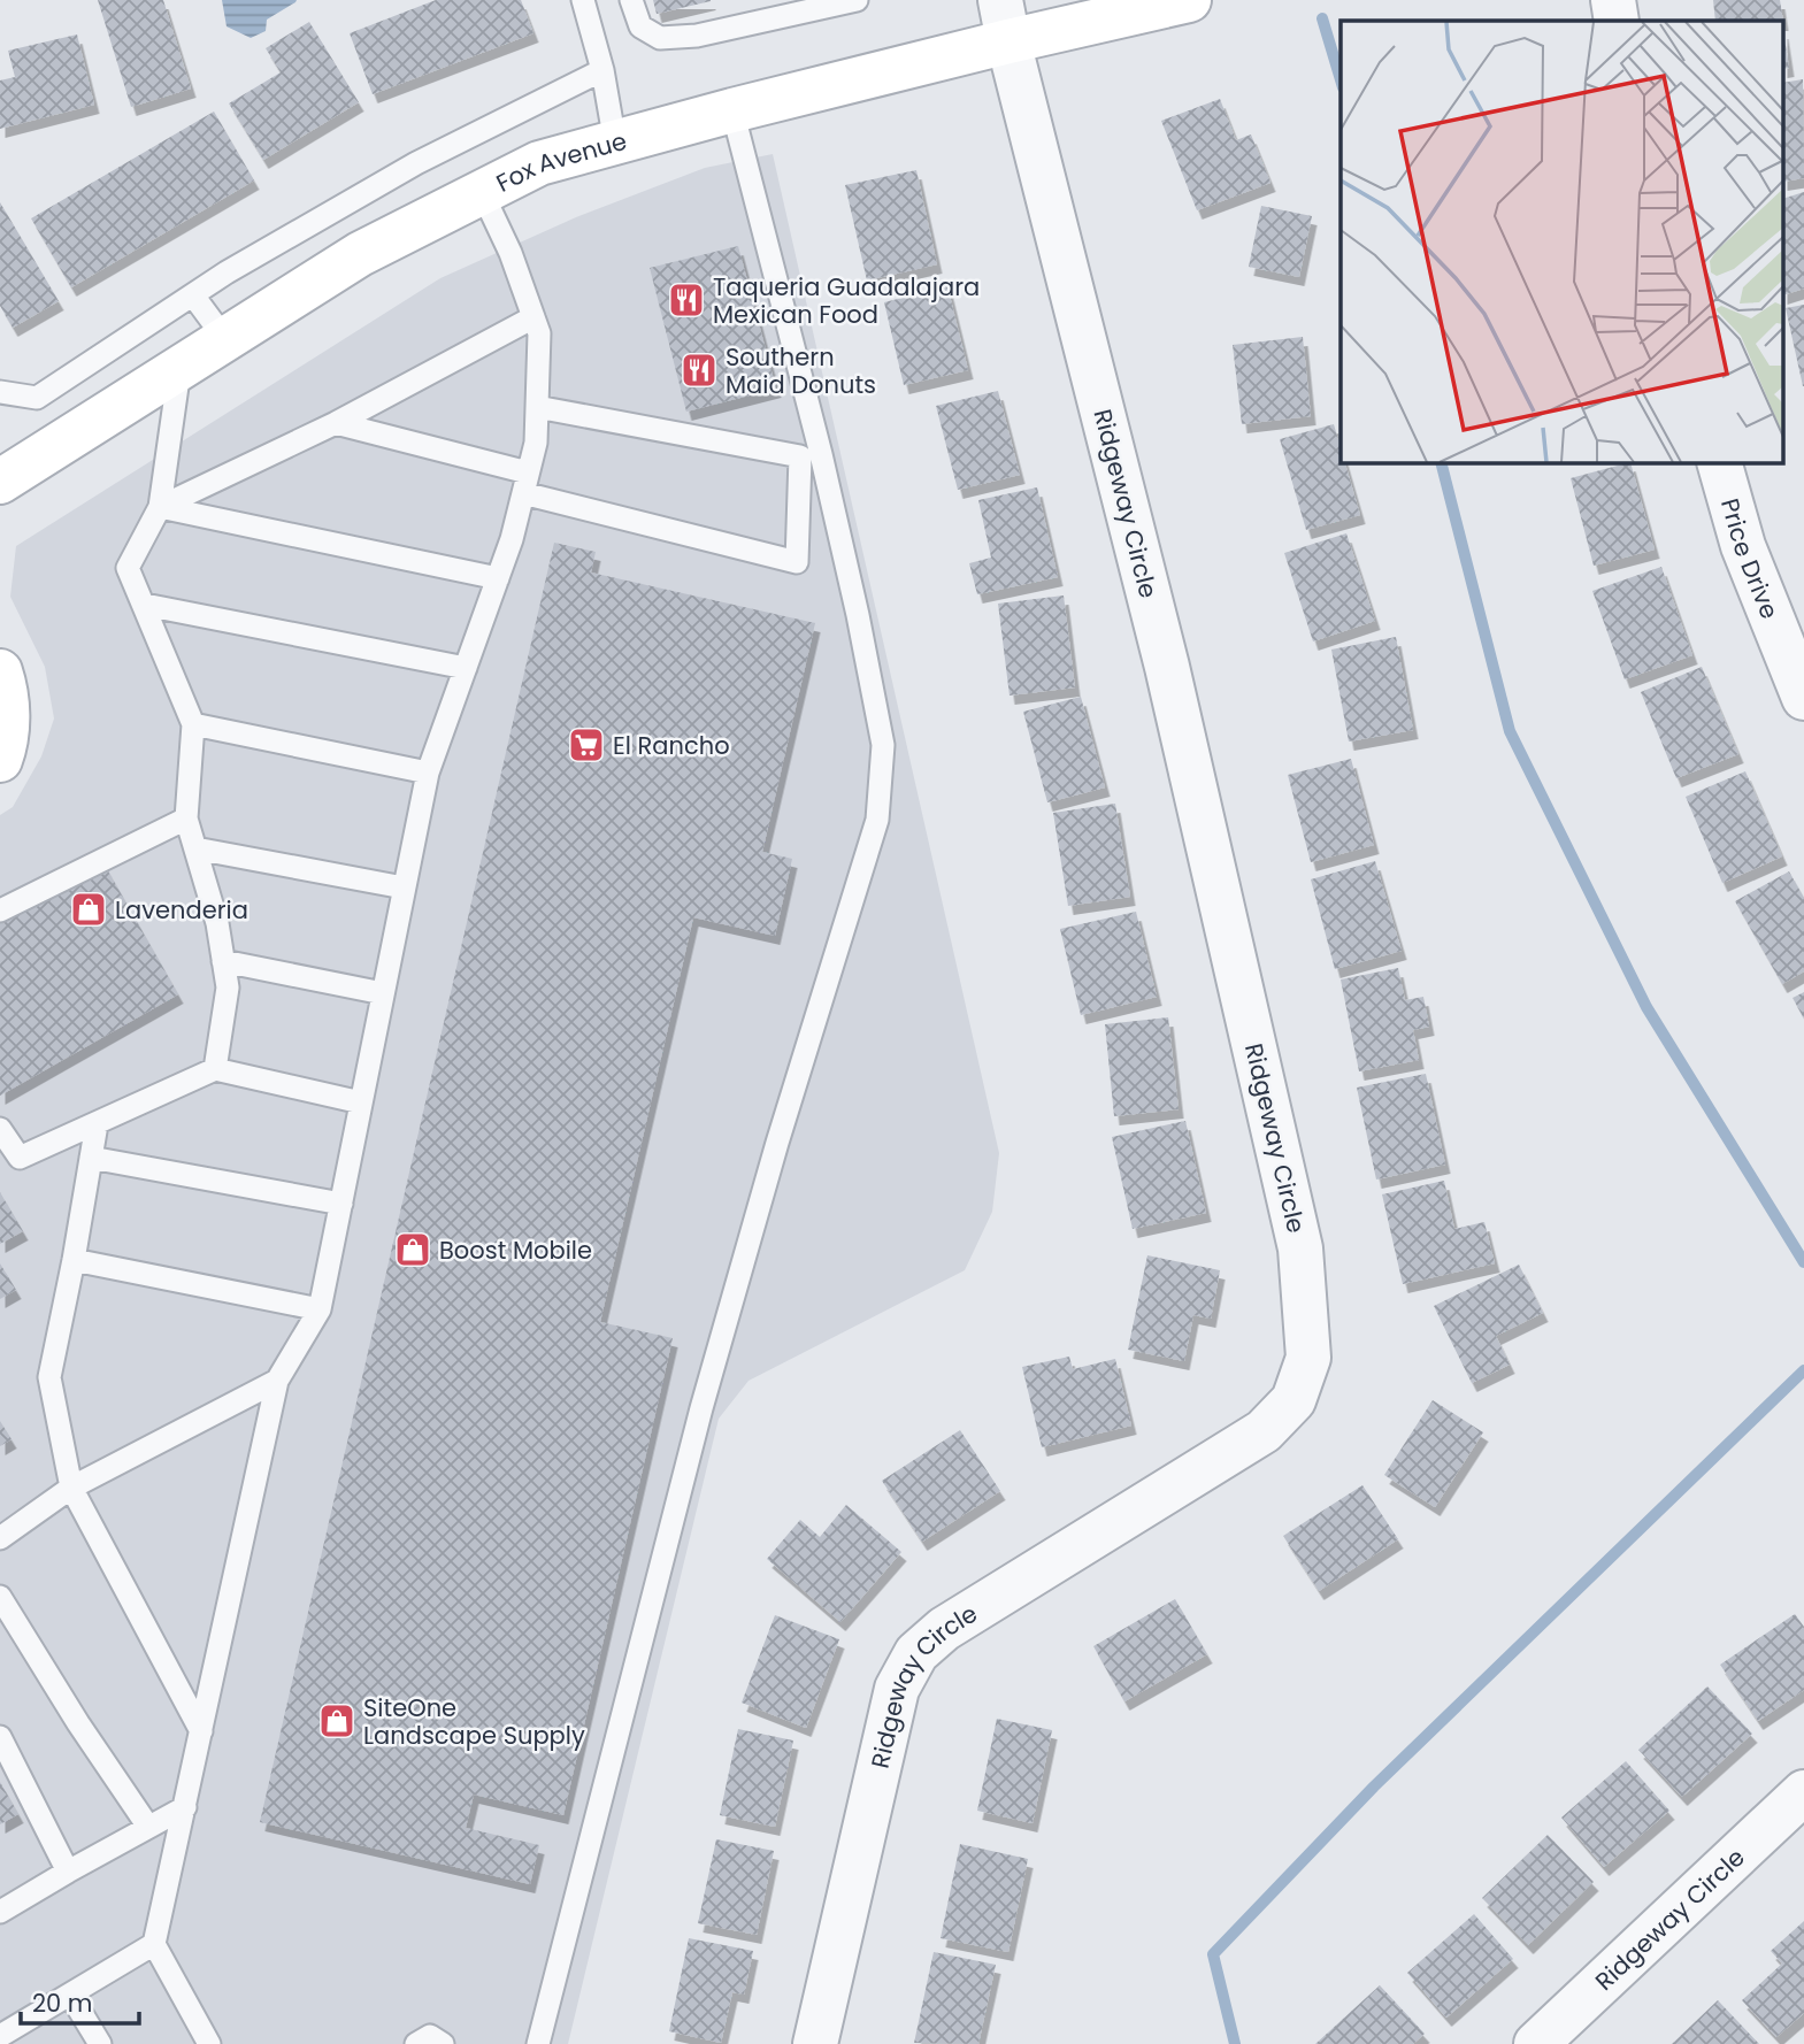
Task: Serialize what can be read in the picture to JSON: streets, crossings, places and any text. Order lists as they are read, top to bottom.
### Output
{
  "streets": {
    "main road": ["Fox Avenue"],
    "street": ["Ridgeway Circle", "Price Drive"]
  },
  "crossings": [
    ["Fox Avenue", "Ridgeway Circle"]
  ],
  "places": {
    "restaurant": ["Taqueria Guadalajara Mexican Food", "Southern Maid Donuts"],
    "supermarket": ["El Rancho"],
    "shop": ["Lavenderia", "Boost Mobile", "SiteOne Landscape Supply"]
  },
  "scale_bar": "20 m"
}
